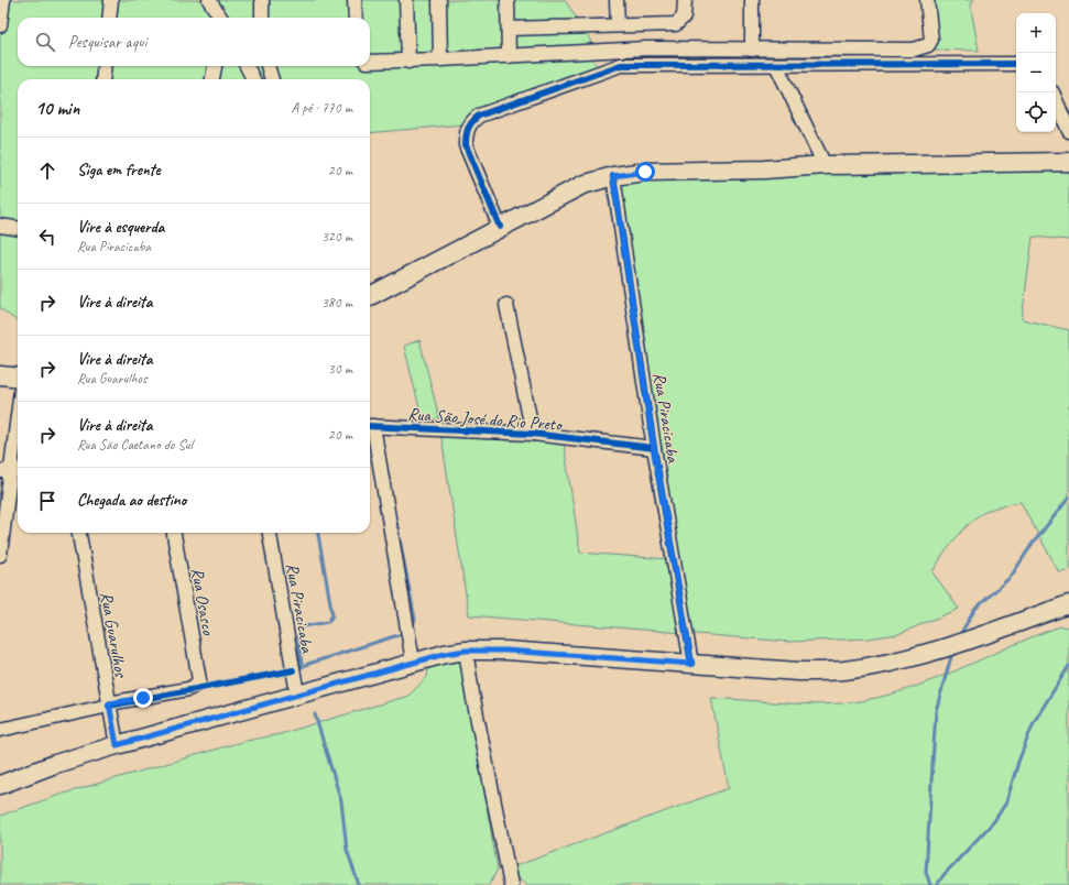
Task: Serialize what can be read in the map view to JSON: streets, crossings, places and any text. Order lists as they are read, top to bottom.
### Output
{
  "streets": {
    "street": [
      "Rua Piracicaba",
      "Rua São José do Rio Preto",
      "Rua Osasco",
      "Rua Guarulhos"
    ]
  },
  "crossings": [
    ["Rua Piracicaba", "Rua São José do Rio Preto"],
    ["Rua Osasco", "Rua Guarulhos"]
  ],
  "page": {
    "map_buttons": ["+", "−"],
    "search": "Pesquisar aqui",
    "heading": ["10 min", "A pé · 770 m"],
    "list": [
      ["Siga em frente", "20 m"],
      ["Vire à esquerda", "Rua Piracicaba", "320 m"],
      ["Vire à direita", "380 m"],
      ["Vire à direita", "Rua Guarulhos", "30 m"],
      ["Vire à direita", "Rua São Caetano do Sul", "20 m"],
      "Chegada ao destino"
    ]
  }
}
